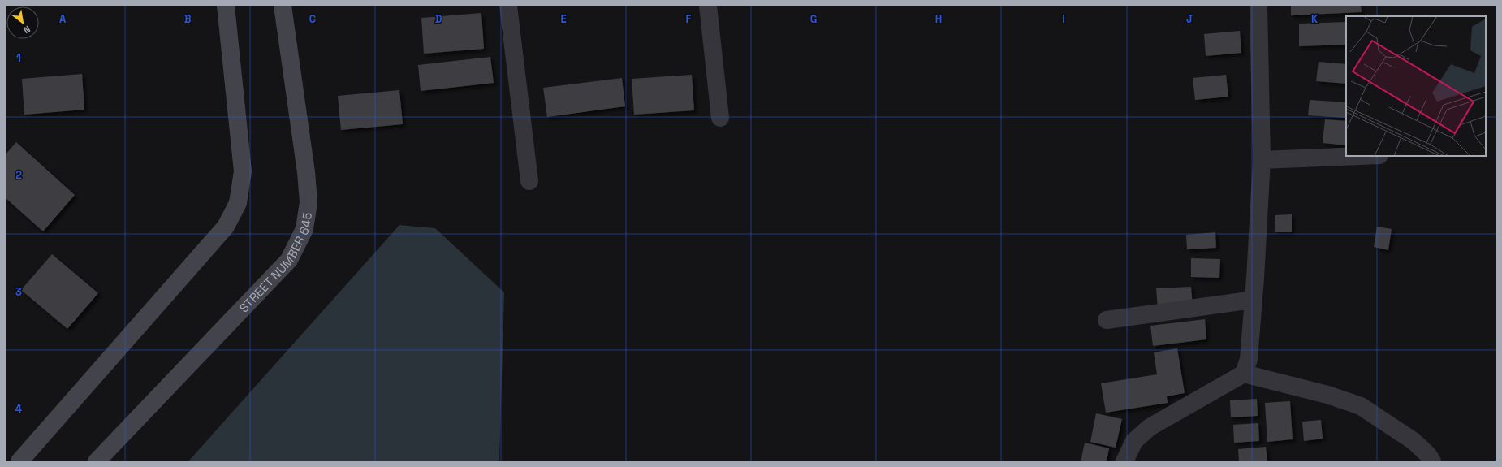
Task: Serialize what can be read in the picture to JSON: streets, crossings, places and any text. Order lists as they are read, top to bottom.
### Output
{
  "streets": {
    "street": ["STREET NUMBER 645"]
  },
  "north": "bottom right",
  "grid": {
    "columns": [
      "A",
      "B",
      "C",
      "D",
      "E",
      "F",
      "G",
      "H",
      "I",
      "J",
      "K"
    ],
    "rows": [
      "1",
      "2",
      "3",
      "4"
    ]
  }
}
